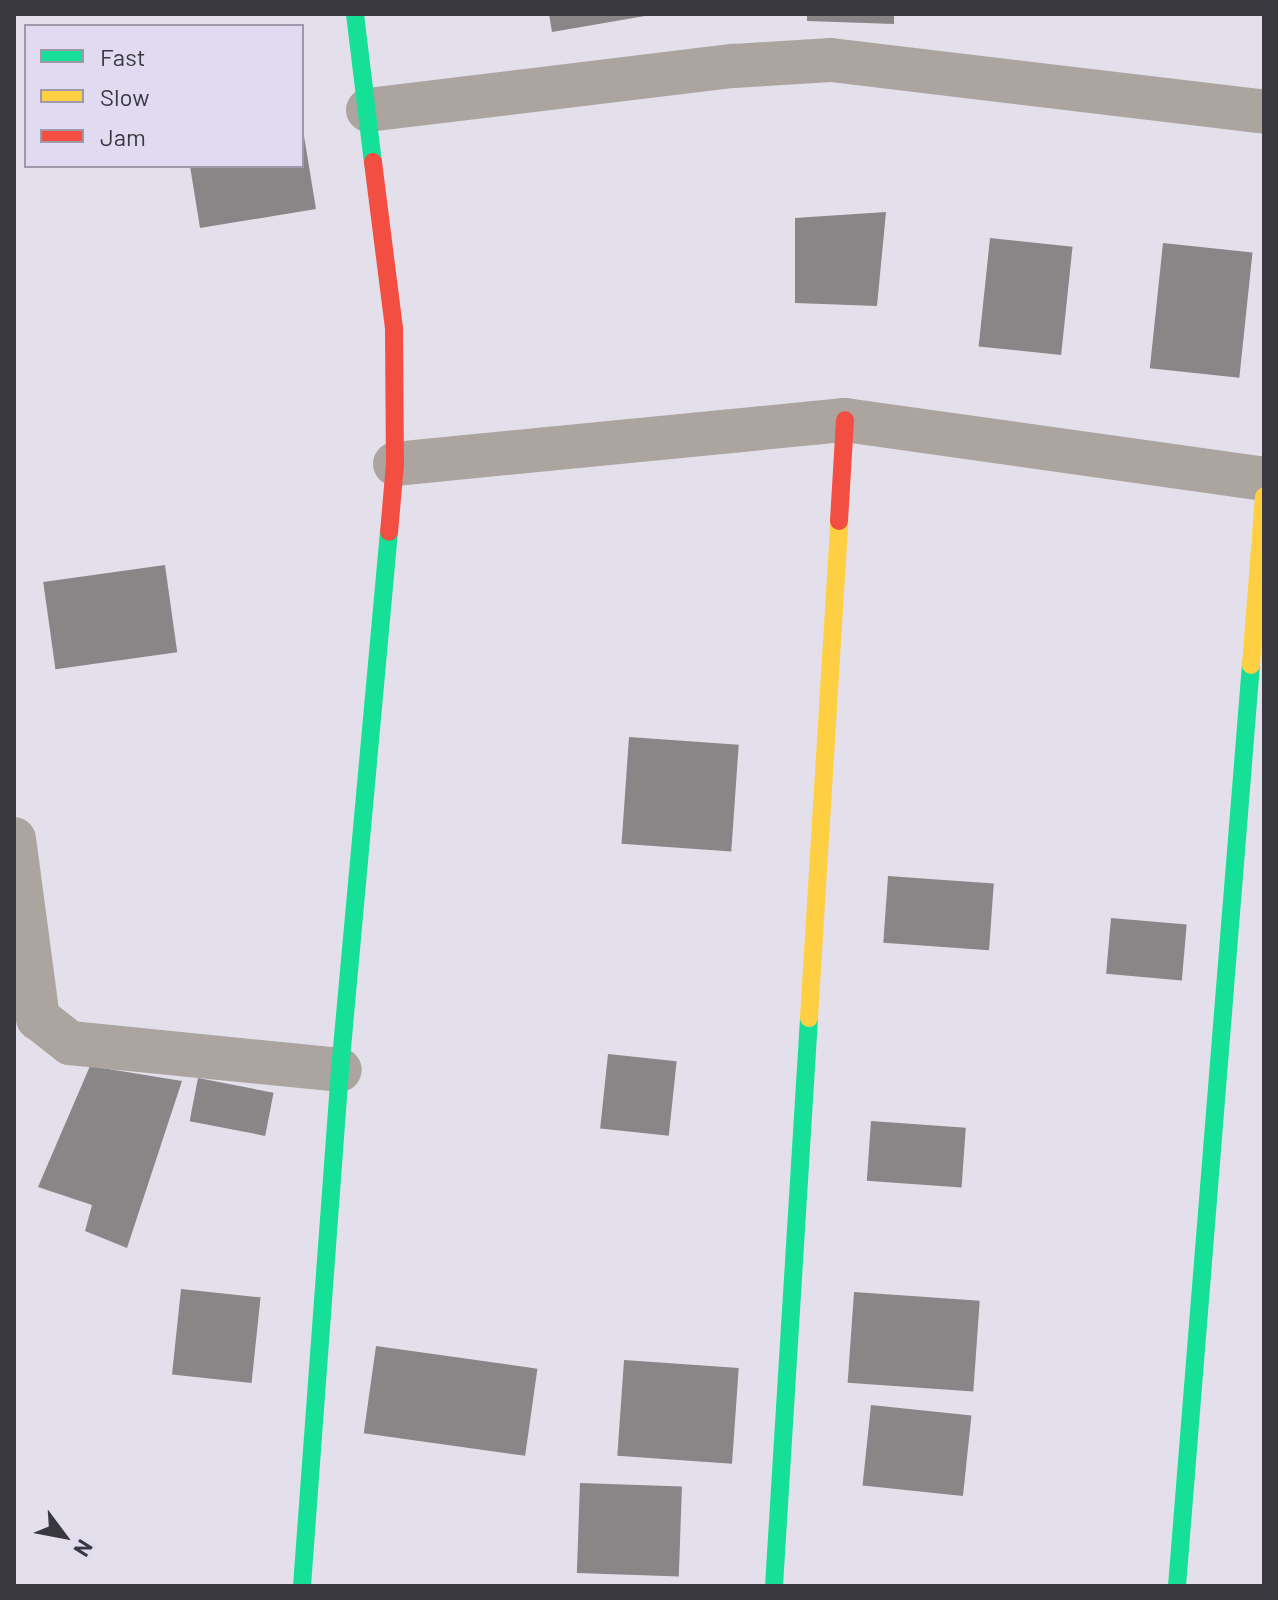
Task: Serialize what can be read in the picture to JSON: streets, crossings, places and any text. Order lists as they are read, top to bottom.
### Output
{
  "legend": ["Fast", "Slow", "Jam"],
  "north": "bottom right"
}
